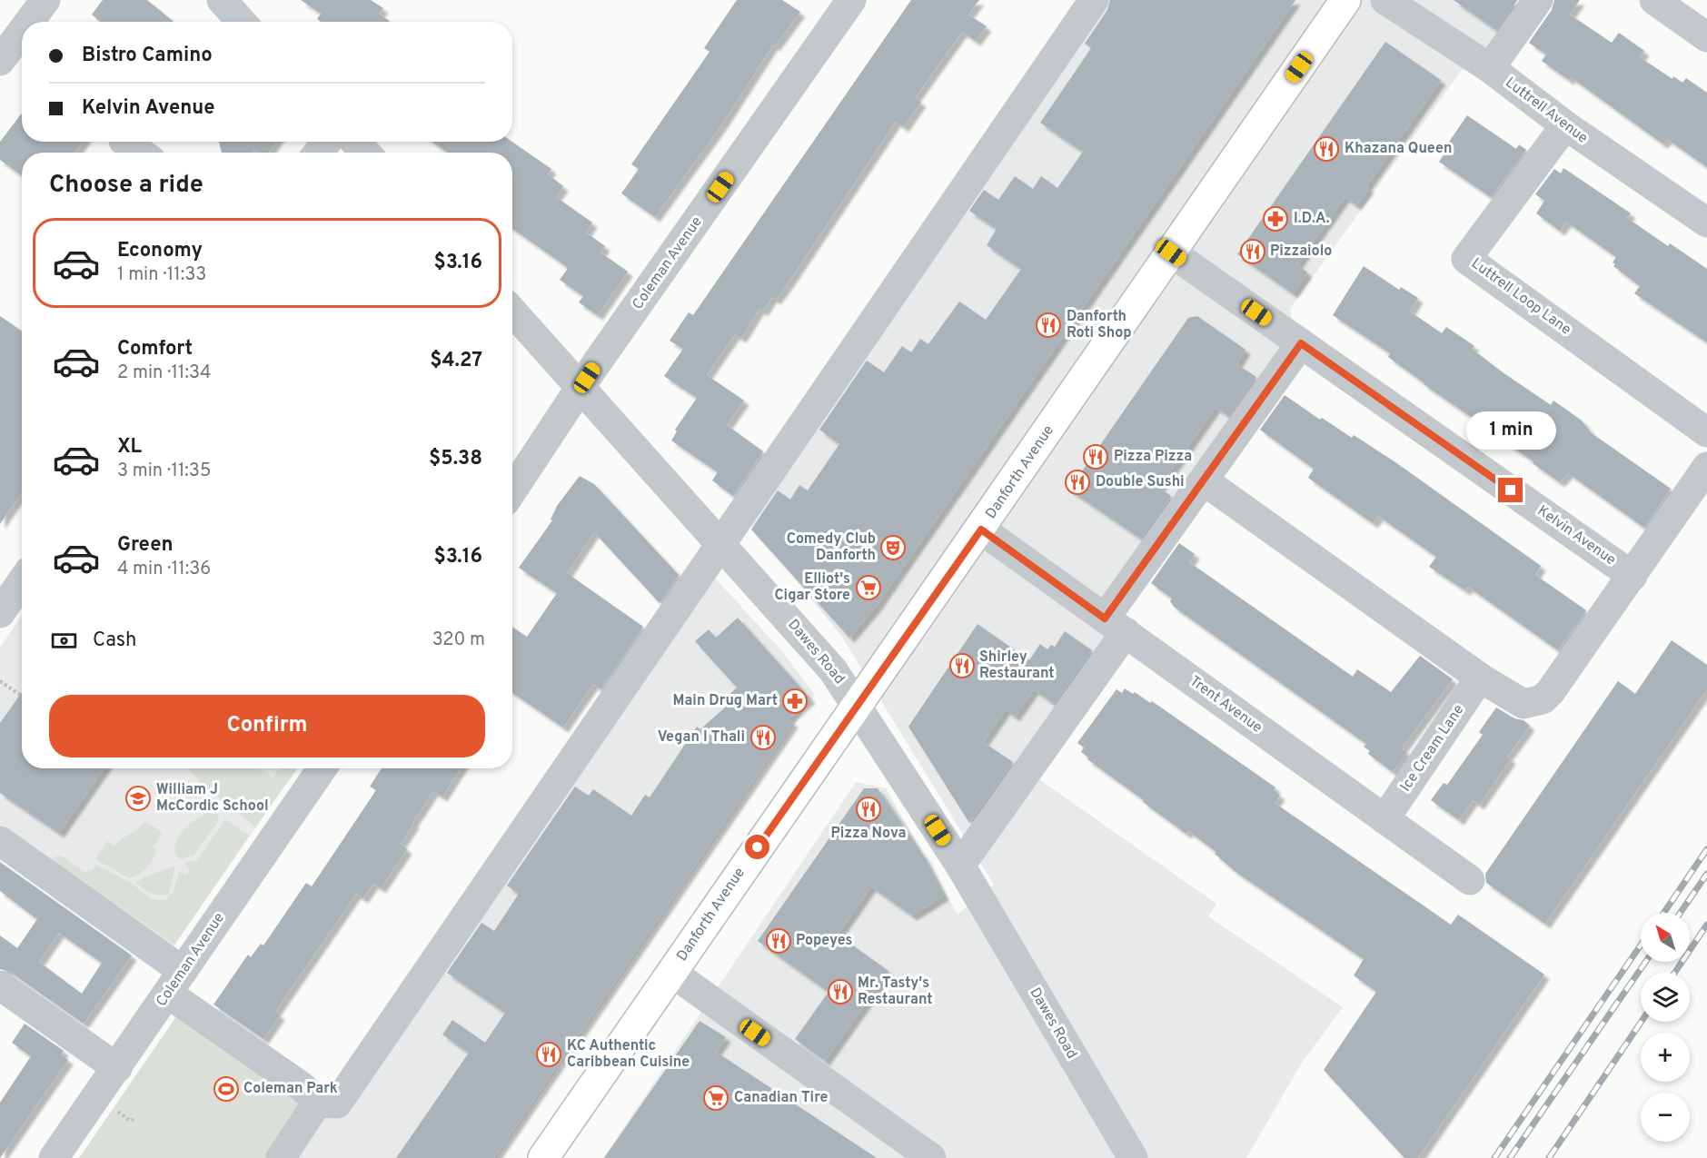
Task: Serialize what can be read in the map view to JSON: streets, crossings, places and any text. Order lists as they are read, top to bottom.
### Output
{
  "streets": {
    "main road": ["Danforth Avenue"],
    "street": [
      "Luttrell Avenue",
      "Coleman Avenue",
      "Luttrell Loop Lane",
      "Kelvin Avenue",
      "Dawes Road",
      "Trent Avenue",
      "Ice Cream Lane"
    ]
  },
  "crossings": [
    ["Luttrell Avenue", "Luttrell Loop Lane"],
    ["Coleman Avenue", "Dawes Road"],
    ["Danforth Avenue", "Kelvin Avenue"],
    ["Danforth Avenue", "Dawes Road"],
    ["Danforth Avenue", "Trent Avenue"],
    ["Trent Avenue", "Ice Cream Lane"]
  ],
  "places": {
    "restaurant": [
      "Khazana Queen",
      "Pizzaiolo",
      "Danforth Roti Shop",
      "Pizza Pizza",
      "Double Sushi",
      "Shirley Restaurant",
      "Vegan I Thali",
      "Pizza Nova",
      "Popeyes",
      "Mr. Tasty's Restaurant",
      "KC Authentic Caribbean Cuisine"
    ],
    "pharmacy": ["I.D.A.", "Main Drug Mart"],
    "theatre": ["Comedy Club Danforth"],
    "supermarket": ["Elliot's Cigar Store", "Canadian Tire"],
    "school or university": ["William J McCordic School"],
    "sports": ["Coleman Park"]
  },
  "north": "top left",
  "page": {
    "banner": ["Bistro Camino", "Kelvin Avenue"],
    "heading": "Choose a ride",
    "list": [
      {
        "name": "Economy",
        "note": "1 min · 11:33",
        "value": "$3.16"
      },
      {
        "name": "Comfort",
        "note": "2 min · 11:34",
        "value": "$4.27"
      },
      {
        "name": "XL",
        "note": "3 min · 11:35",
        "value": "$5.38"
      },
      {
        "name": "Green",
        "note": "4 min · 11:36",
        "value": "$3.16"
      }
    ],
    "bubble": "1 min",
    "pay": ["Cash", "320 m"],
    "buttons": "Confirm",
    "map_buttons": ["+", "−"]
  }
}
